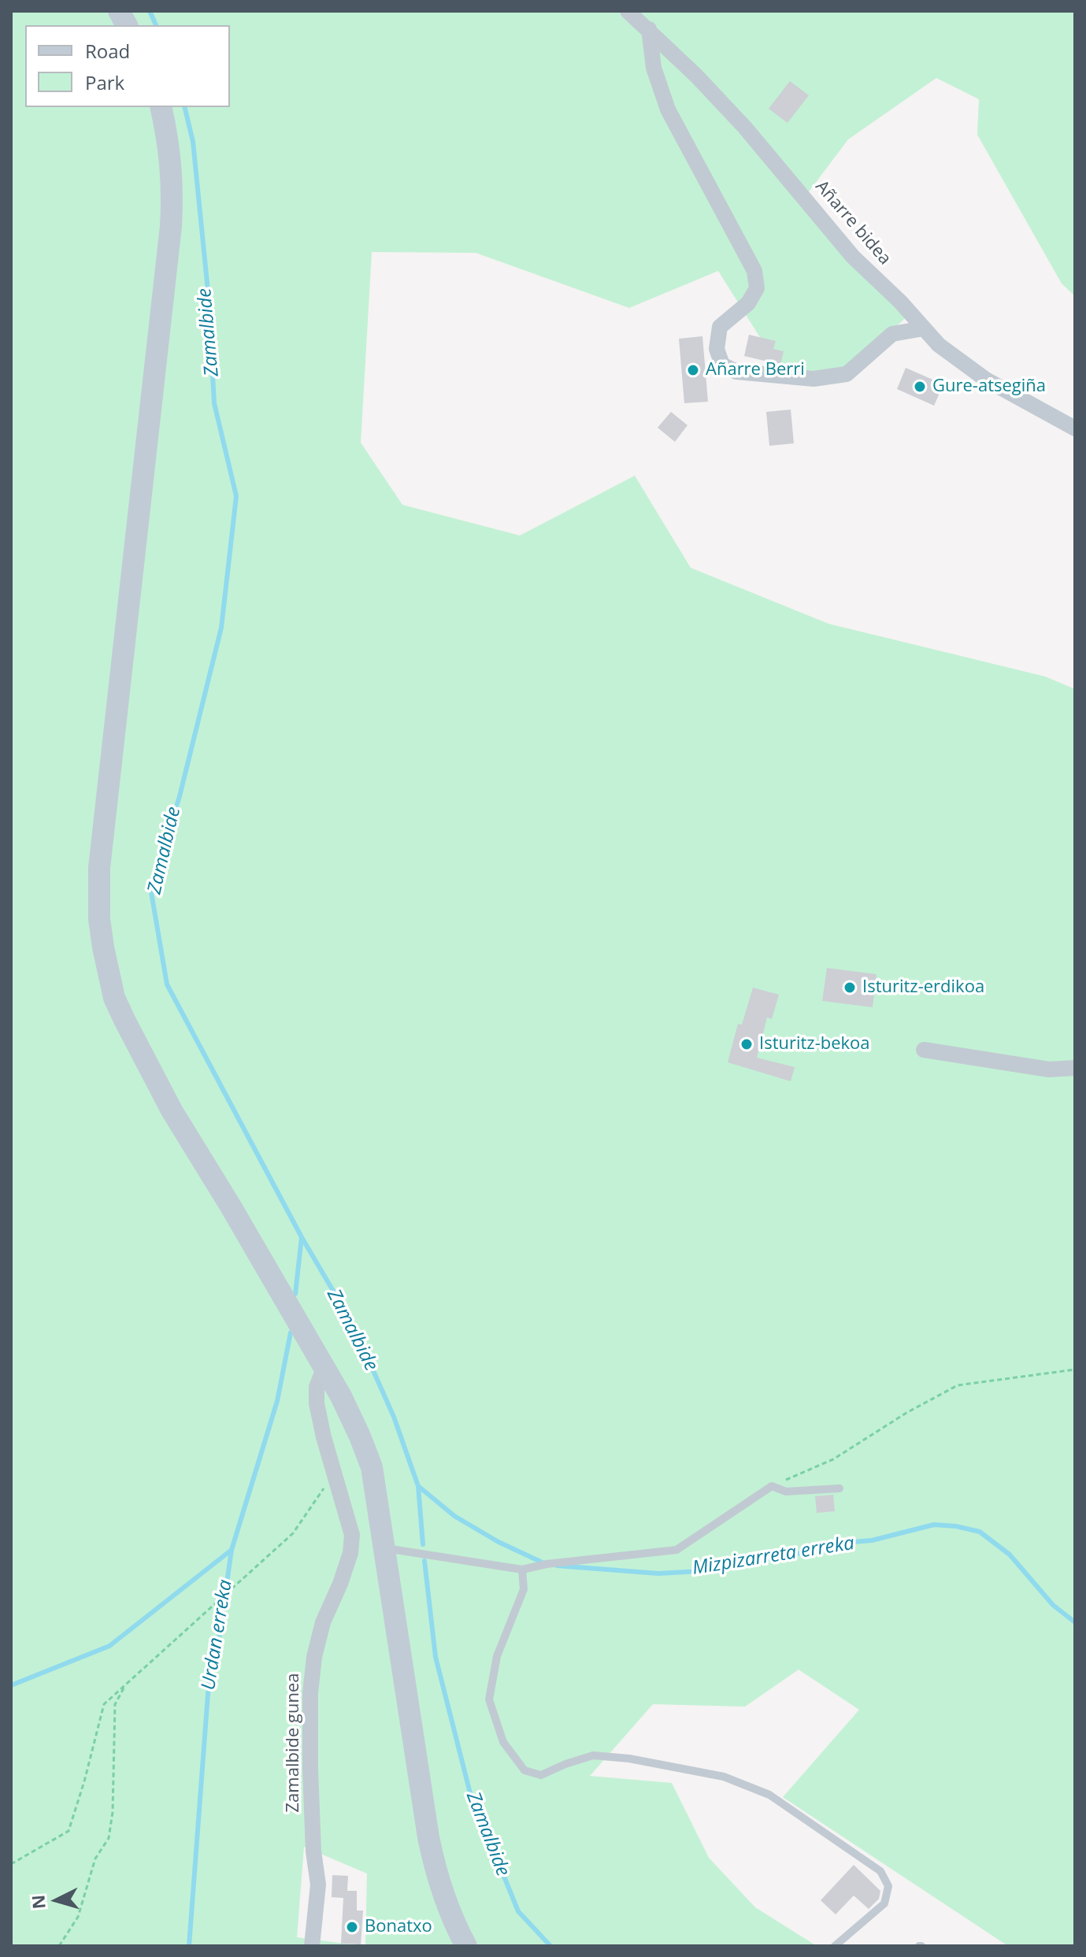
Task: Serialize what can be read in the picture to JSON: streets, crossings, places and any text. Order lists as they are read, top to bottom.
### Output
{
  "streets": {
    "street": ["Añarre bidea", "Zamalbide gunea"]
  },
  "water": ["Zamalbide", "Mizpizarreta erreka", "Urdan erreka"],
  "places": [
    "Añarre Berri",
    "Gure-atsegiña",
    "Isturitz-erdikoa",
    "Isturitz-bekoa",
    "Bonatxo"
  ],
  "legend": ["Road", "Park"],
  "north": "left"
}
